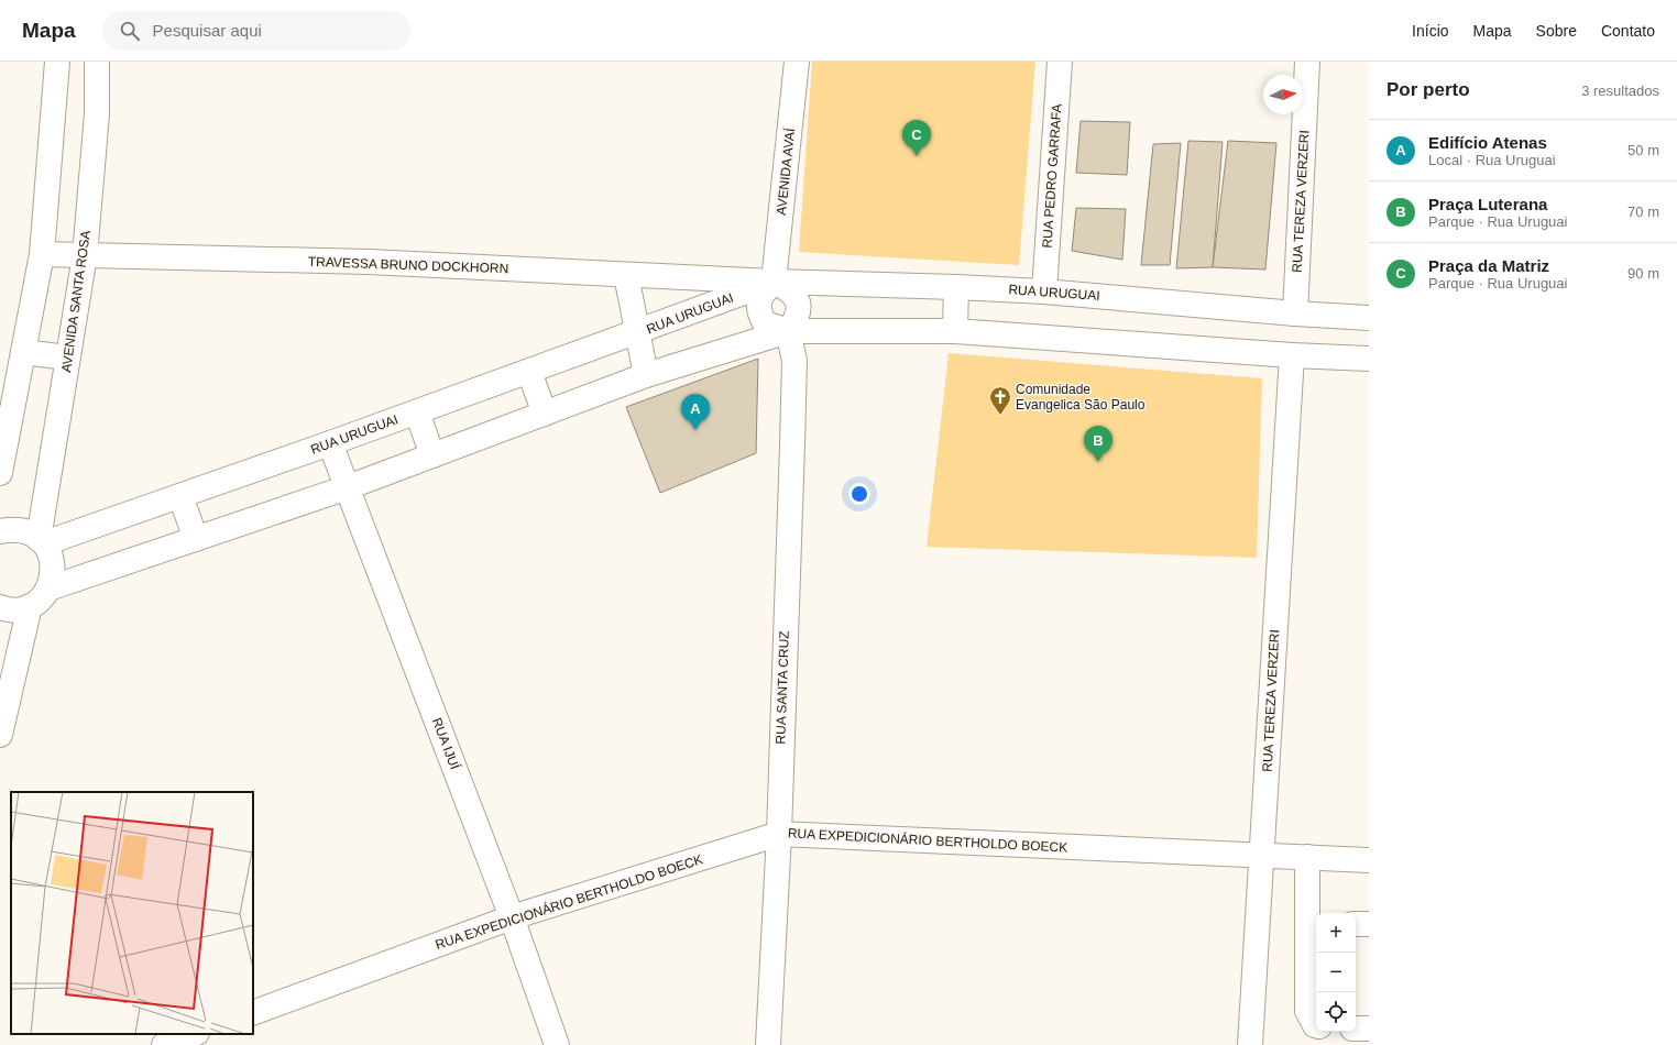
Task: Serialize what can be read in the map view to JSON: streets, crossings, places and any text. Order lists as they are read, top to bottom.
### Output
{
  "streets": {
    "street": [
      "AVENIDA AVAÍ",
      "RUA PEDRO GARRAFA",
      "RUA TEREZA VERZERI",
      "TRAVESSA BRUNO DOCKHORN",
      "RUA URUGUAI",
      "AVENIDA SANTA ROSA",
      "RUA SANTA CRUZ",
      "RUA IJUÍ",
      "RUA EXPEDICIONÁRIO BERTHOLDO BOECK"
    ]
  },
  "crossings": [
    ["AVENIDA AVAÍ", "TRAVESSA BRUNO DOCKHORN"],
    ["AVENIDA AVAÍ", "RUA URUGUAI"],
    ["AVENIDA AVAÍ", "RUA SANTA CRUZ"],
    ["RUA PEDRO GARRAFA", "RUA URUGUAI"],
    ["RUA TEREZA VERZERI", "RUA URUGUAI"],
    ["RUA TEREZA VERZERI", "RUA EXPEDICIONÁRIO BERTHOLDO BOECK"],
    ["TRAVESSA BRUNO DOCKHORN", "RUA URUGUAI"],
    ["TRAVESSA BRUNO DOCKHORN", "AVENIDA SANTA ROSA"],
    ["TRAVESSA BRUNO DOCKHORN", "RUA SANTA CRUZ"],
    ["RUA URUGUAI", "AVENIDA SANTA ROSA"],
    ["RUA URUGUAI", "RUA SANTA CRUZ"],
    ["RUA URUGUAI", "RUA IJUÍ"],
    ["RUA SANTA CRUZ", "RUA EXPEDICIONÁRIO BERTHOLDO BOECK"],
    ["RUA IJUÍ", "RUA EXPEDICIONÁRIO BERTHOLDO BOECK"]
  ],
  "places": {
    "church": ["Comunidade Evangelica São Paulo"]
  },
  "north": "right",
  "page": {
    "header": "Mapa",
    "search": "Pesquisar aqui",
    "nav": [
      "Início",
      "Mapa",
      "Sobre",
      "Contato"
    ],
    "heading": ["Por perto", "3 resultados"],
    "list": [
      {
        "mark": "A",
        "name": "Edifício Atenas",
        "note": "Local · Rua Uruguai",
        "value": "50 m"
      },
      {
        "mark": "B",
        "name": "Praça Luterana",
        "note": "Parque · Rua Uruguai",
        "value": "70 m"
      },
      {
        "mark": "C",
        "name": "Praça da Matriz",
        "note": "Parque · Rua Uruguai",
        "value": "90 m"
      }
    ],
    "pins": ["C", "A", "B"],
    "map_buttons": ["+", "−"]
  }
}
